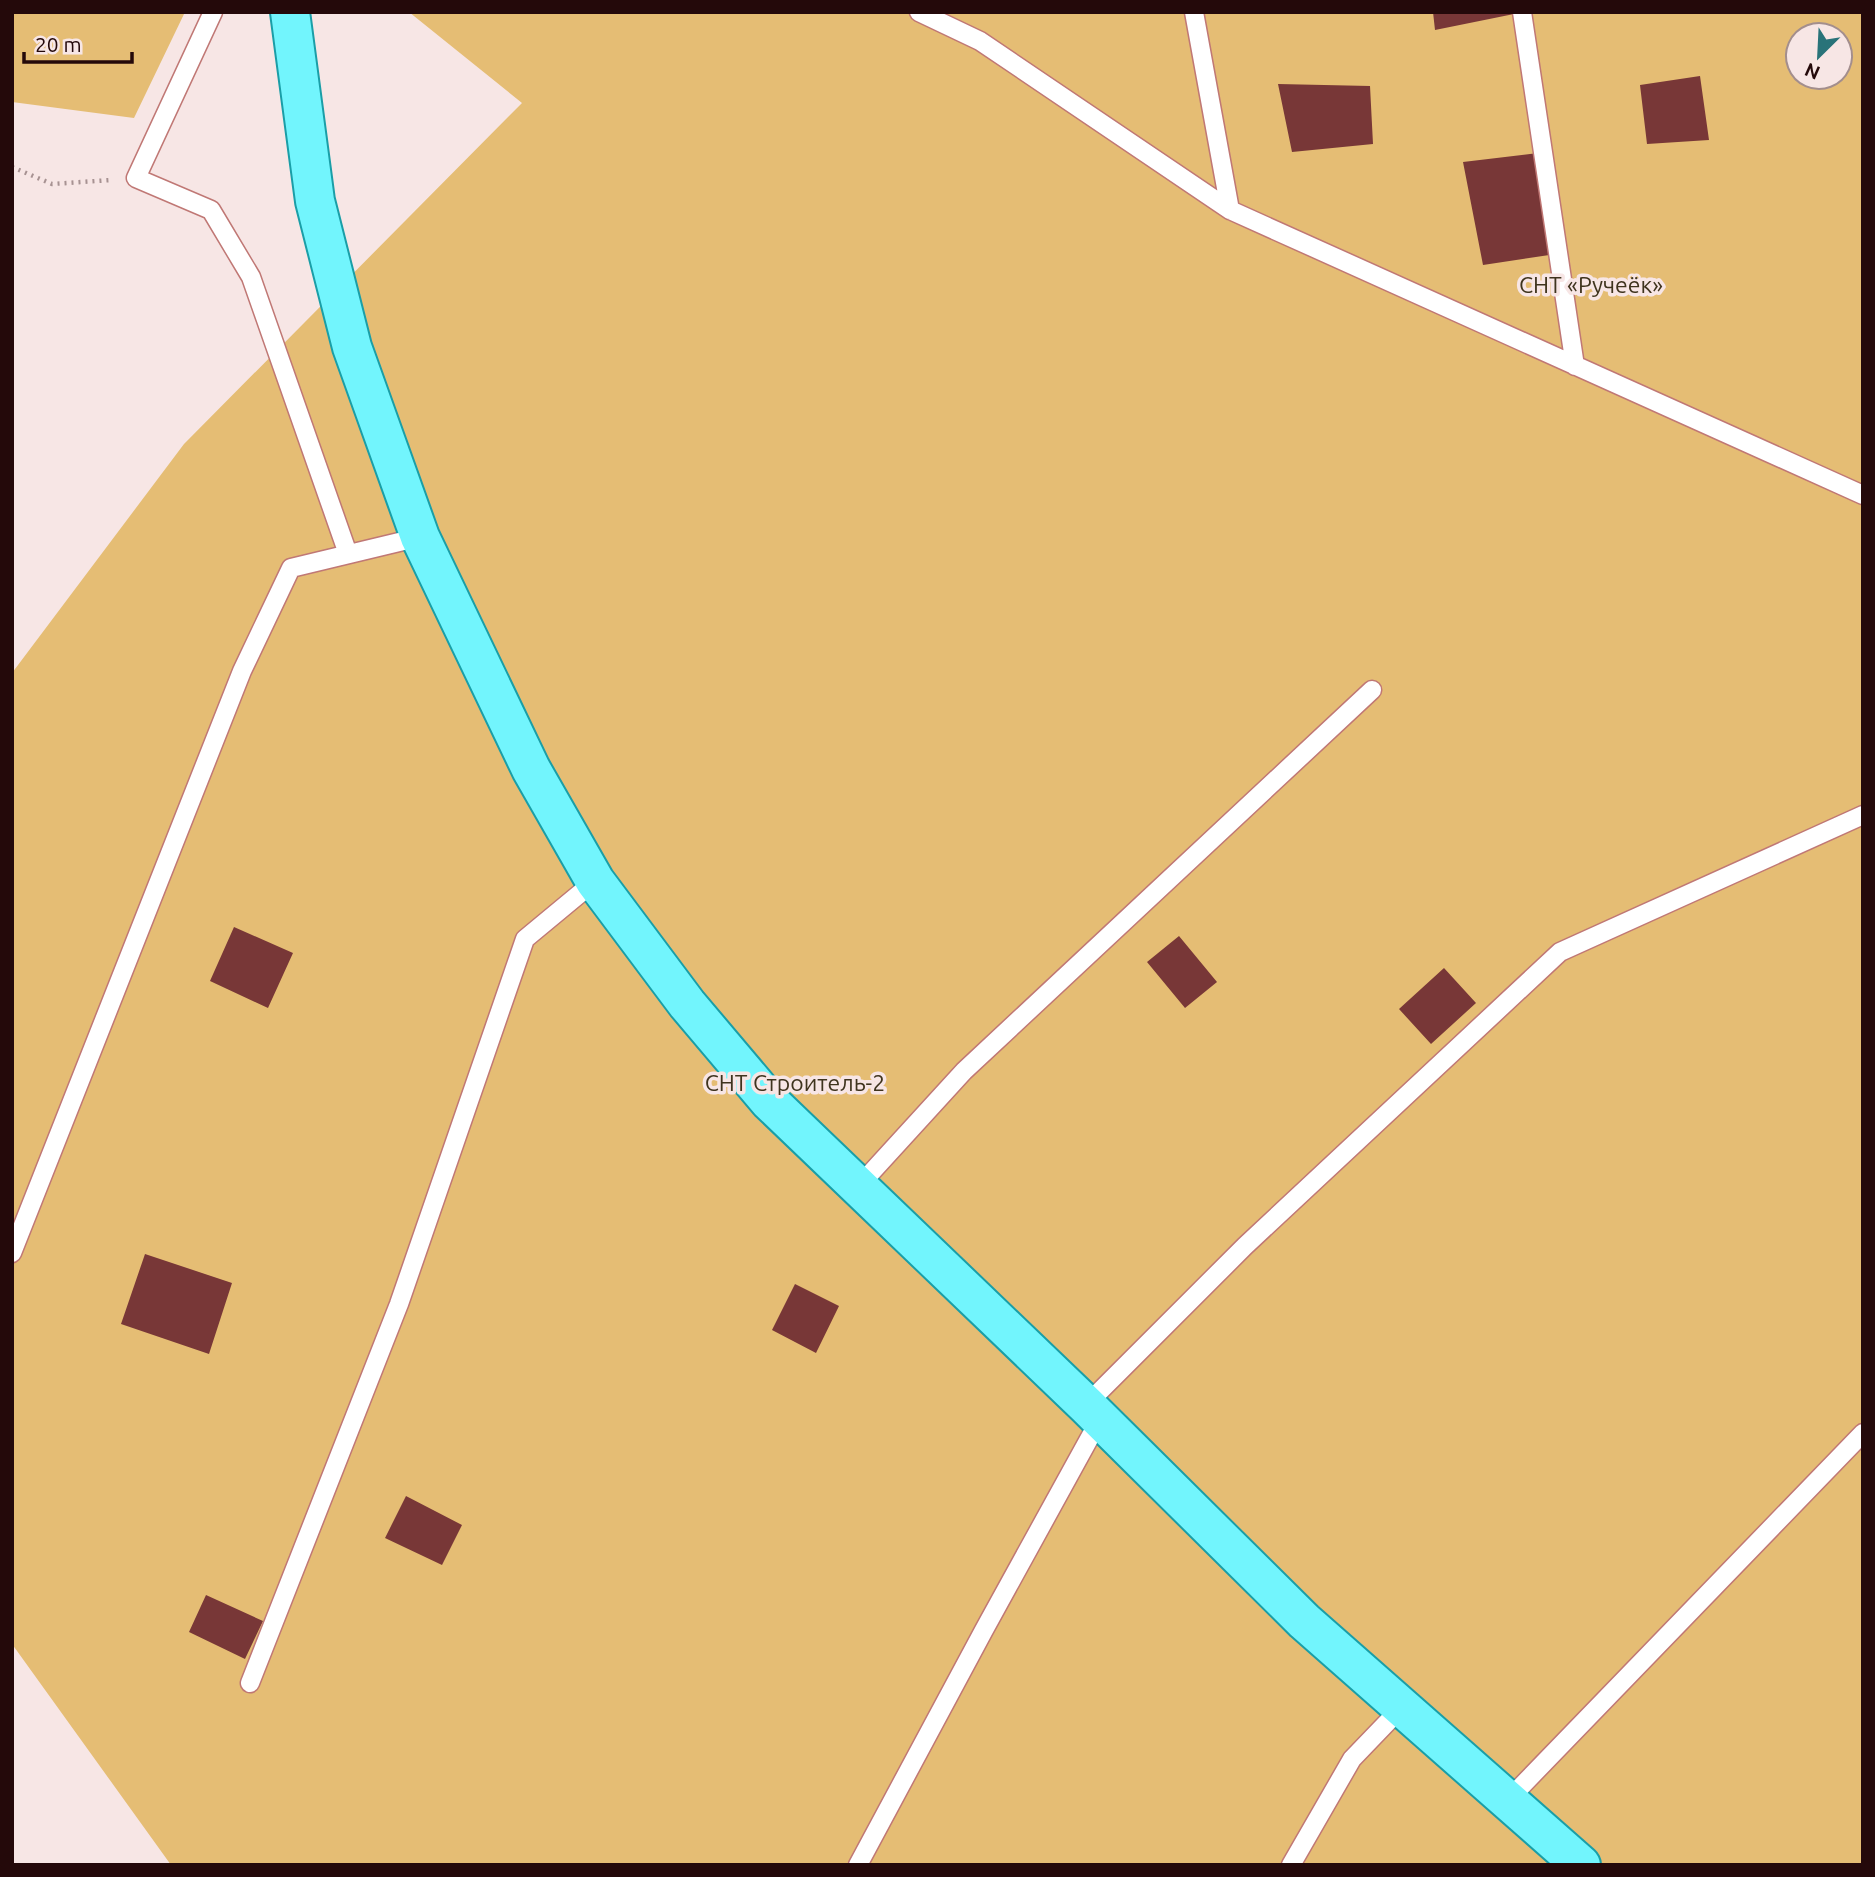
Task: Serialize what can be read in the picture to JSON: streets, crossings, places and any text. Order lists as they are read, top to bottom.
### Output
{
  "parks": ["СНТ «Ручеёк»", "СНТ Строитель-2"],
  "scale_bar": "20 m",
  "north": "bottom left"
}
